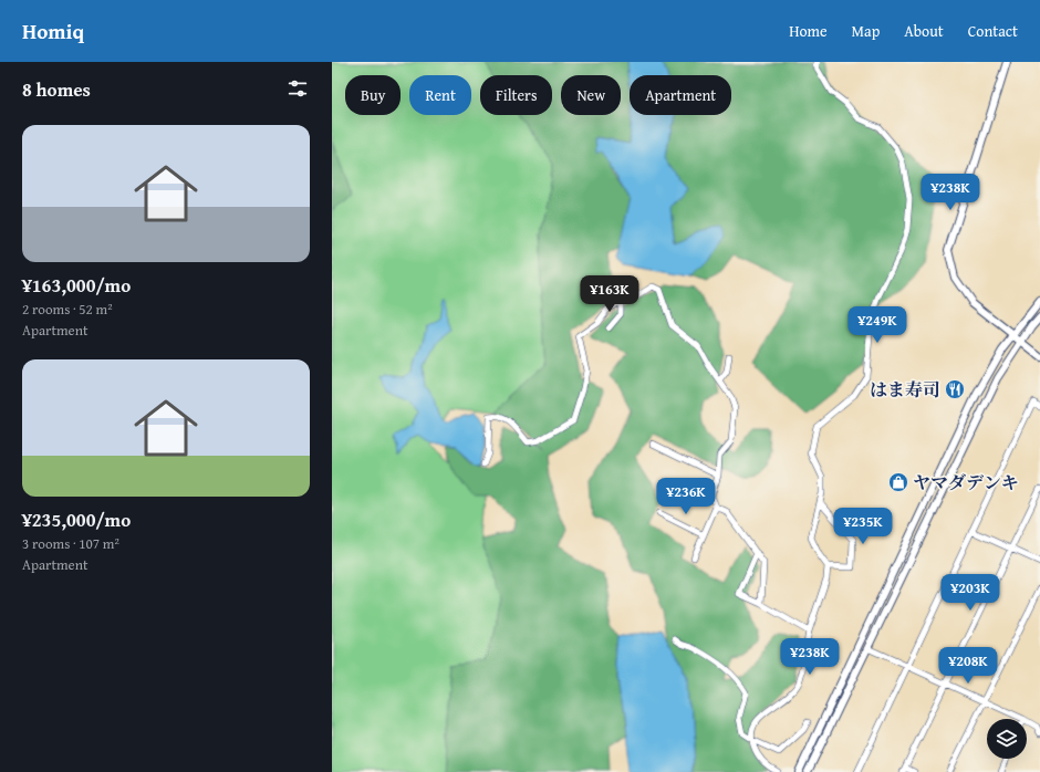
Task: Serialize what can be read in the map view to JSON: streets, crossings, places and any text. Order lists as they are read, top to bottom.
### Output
{
  "places": {
    "restaurant": ["はま寿司"],
    "shop": ["ヤマダデンキ"]
  },
  "page": {
    "header": "Homiq",
    "nav": [
      "Home",
      "Map",
      "About",
      "Contact"
    ],
    "heading": "8 homes",
    "chip": [
      "Buy",
      "Rent",
      "Filters",
      "New",
      "Apartment"
    ],
    "list": [
      {
        "name": "¥163,000/mo",
        "note": "2 rooms · 52 m² · Apartment"
      },
      {
        "name": "¥235,000/mo",
        "note": "3 rooms · 107 m² · Apartment"
      }
    ],
    "price": [
      "¥238K",
      "¥163K",
      "¥249K",
      "¥236K",
      "¥235K",
      "¥203K",
      "¥238K",
      "¥208K"
    ]
  }
}
